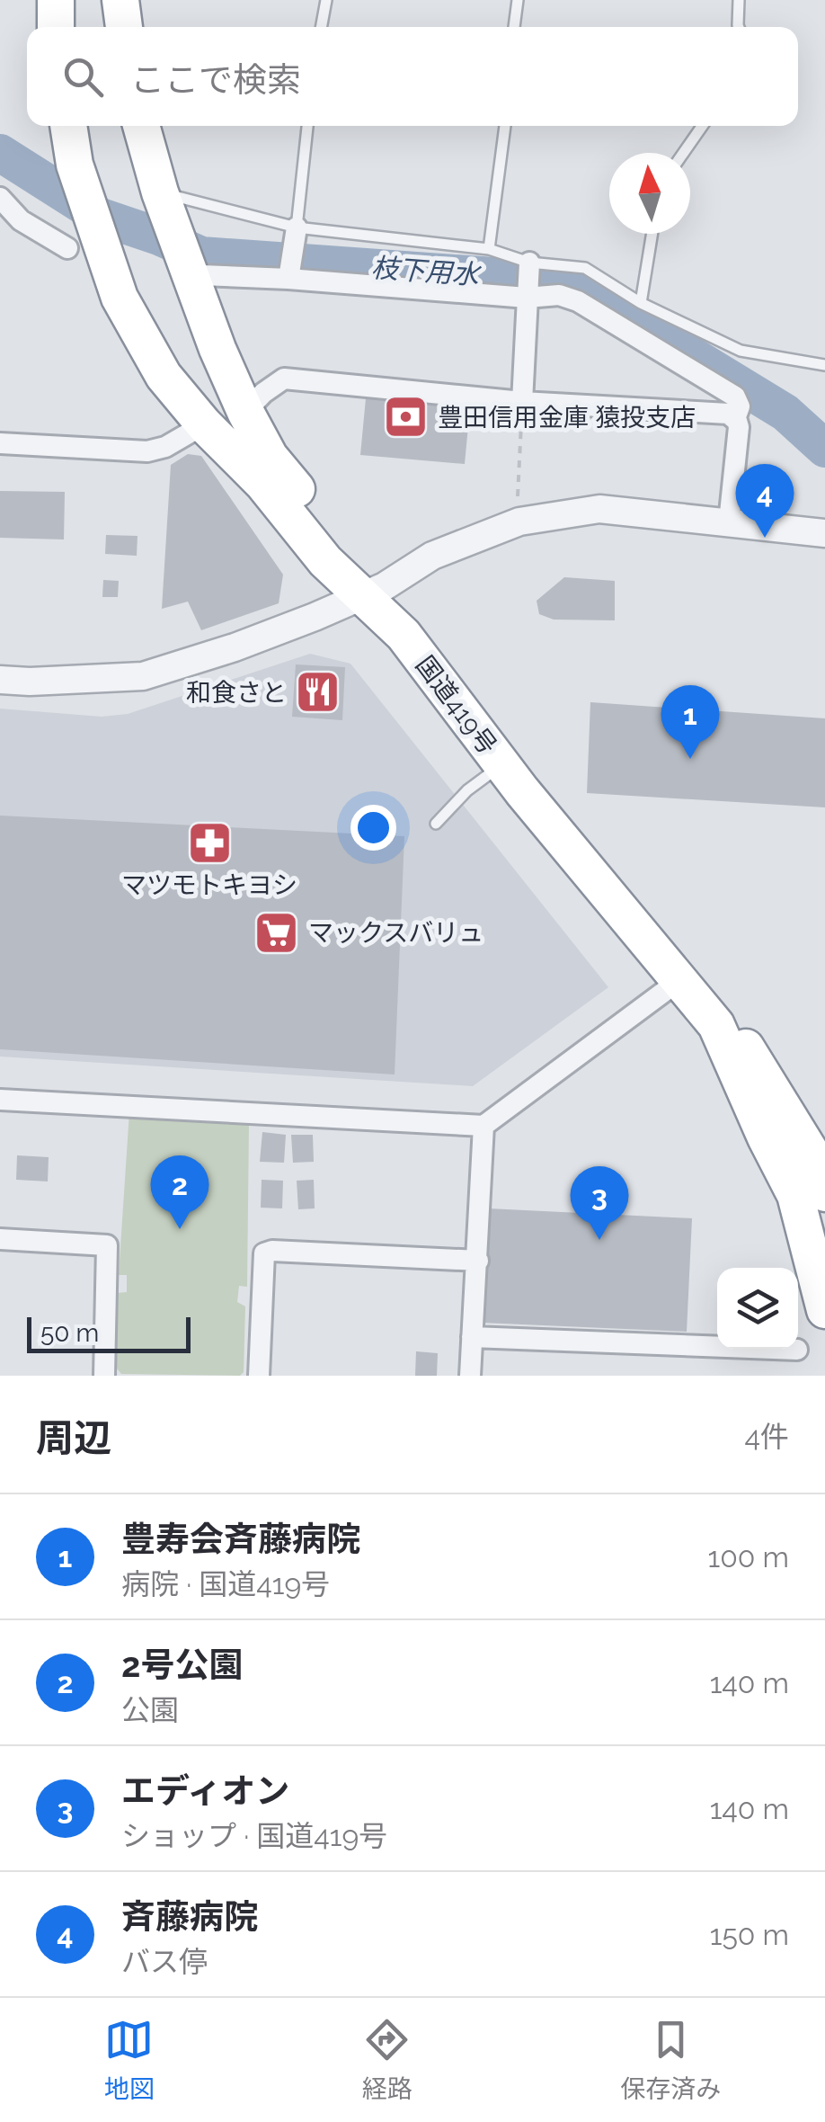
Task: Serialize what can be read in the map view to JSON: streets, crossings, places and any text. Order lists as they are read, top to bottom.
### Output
{
  "streets": {
    "highway": ["国道419号"]
  },
  "water": ["枝下用水"],
  "places": {
    "bank": ["豊田信用金庫 猿投支店"],
    "restaurant": ["和食さと"],
    "pharmacy": ["マツモトキヨシ"],
    "supermarket": ["マックスバリュ"]
  },
  "scale_bar": "50 m",
  "north": "top",
  "page": {
    "search": "ここで検索",
    "pins": [
      "4",
      "1",
      "2",
      "3"
    ],
    "scale": "50 m",
    "heading": ["周辺", "4件"],
    "list": [
      {
        "mark": "1",
        "name": "豊寿会斉藤病院",
        "note": "病院 · 国道419号",
        "value": "100 m"
      },
      {
        "mark": "2",
        "name": "2号公園",
        "note": "公園",
        "value": "140 m"
      },
      {
        "mark": "3",
        "name": "エディオン",
        "note": "ショップ · 国道419号",
        "value": "140 m"
      },
      {
        "mark": "4",
        "name": "斉藤病院",
        "note": "バス停",
        "value": "150 m"
      }
    ],
    "nav": ["地図", "経路", "保存済み"]
  }
}
